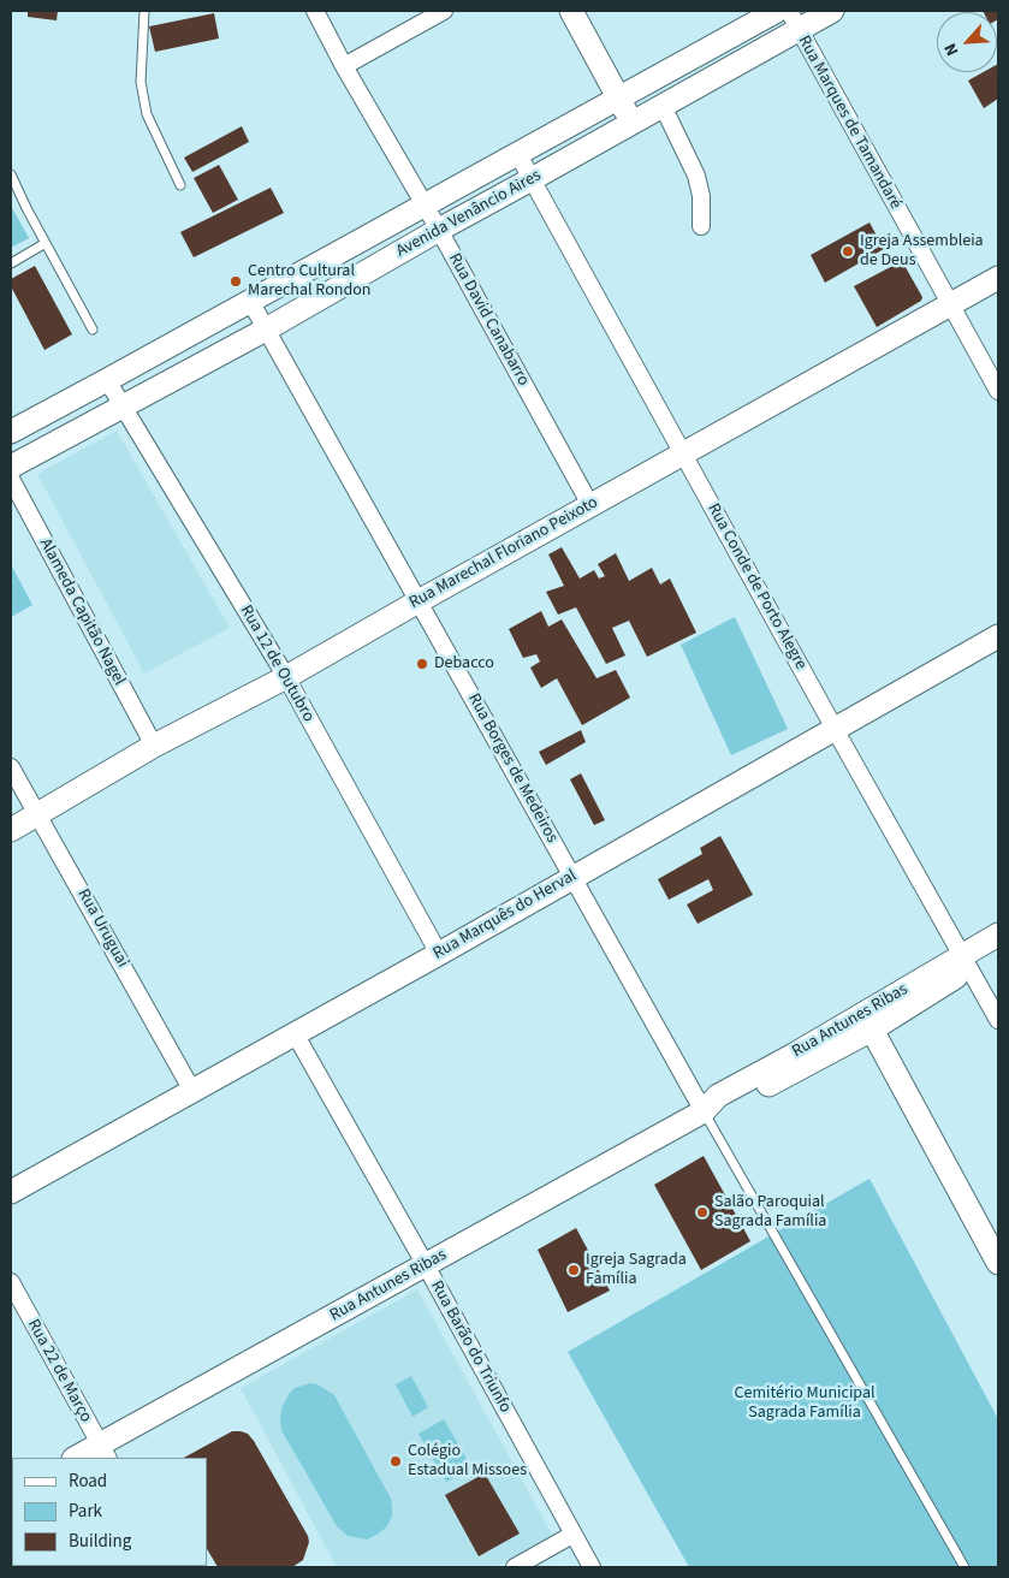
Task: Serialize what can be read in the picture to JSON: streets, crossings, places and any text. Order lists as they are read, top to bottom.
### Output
{
  "streets": {
    "street": [
      "Rua Marques de Tamandaré",
      "Avenida Venâncio Aires",
      "Rua David Canabarro",
      "Rua Marechal Floriano Peixoto",
      "Rua Conde de Porto Alegre",
      "Alameda Capitão Nagel",
      "Rua 12 de Outubro",
      "Rua Borges de Medeiros",
      "Rua Marquês do Herval",
      "Rua Uruguai",
      "Rua Antunes Ribas",
      "Rua Barão do Triunfo",
      "Rua 22 de Março"
    ]
  },
  "crossings": [
    ["Rua Marques de Tamandaré", "Avenida Venâncio Aires"],
    ["Rua Marques de Tamandaré", "Rua Marechal Floriano Peixoto"],
    ["Avenida Venâncio Aires", "Rua David Canabarro"],
    ["Avenida Venâncio Aires", "Rua Conde de Porto Alegre"],
    ["Avenida Venâncio Aires", "Rua 12 de Outubro"],
    ["Avenida Venâncio Aires", "Rua Borges de Medeiros"],
    ["Rua David Canabarro", "Rua Marechal Floriano Peixoto"],
    ["Rua Marechal Floriano Peixoto", "Rua Conde de Porto Alegre"],
    ["Rua Marechal Floriano Peixoto", "Alameda Capitão Nagel"],
    ["Rua Marechal Floriano Peixoto", "Rua 12 de Outubro"],
    ["Rua Marechal Floriano Peixoto", "Rua Borges de Medeiros"],
    ["Rua Marechal Floriano Peixoto", "Rua Uruguai"],
    ["Rua Conde de Porto Alegre", "Rua Marquês do Herval"],
    ["Rua Conde de Porto Alegre", "Rua Antunes Ribas"],
    ["Rua 12 de Outubro", "Rua Marquês do Herval"],
    ["Rua Borges de Medeiros", "Rua Marquês do Herval"],
    ["Rua Borges de Medeiros", "Rua Antunes Ribas"],
    ["Rua Marquês do Herval", "Rua Uruguai"],
    ["Rua Marquês do Herval", "Rua Barão do Triunfo"],
    ["Rua Antunes Ribas", "Rua Barão do Triunfo"],
    ["Rua Antunes Ribas", "Rua 22 de Março"]
  ],
  "parks": ["Cemitério Municipal Sagrada Família"],
  "places": [
    "Igreja Assembleia de Deus",
    "Centro Cultural Marechal Rondon",
    "Debacco",
    "Salão Paroquial Sagrada Família",
    "Igreja Sagrada Família",
    "Colégio Estadual Missoes"
  ],
  "legend": ["Road", "Park", "Building"],
  "north": "bottom left"
}
